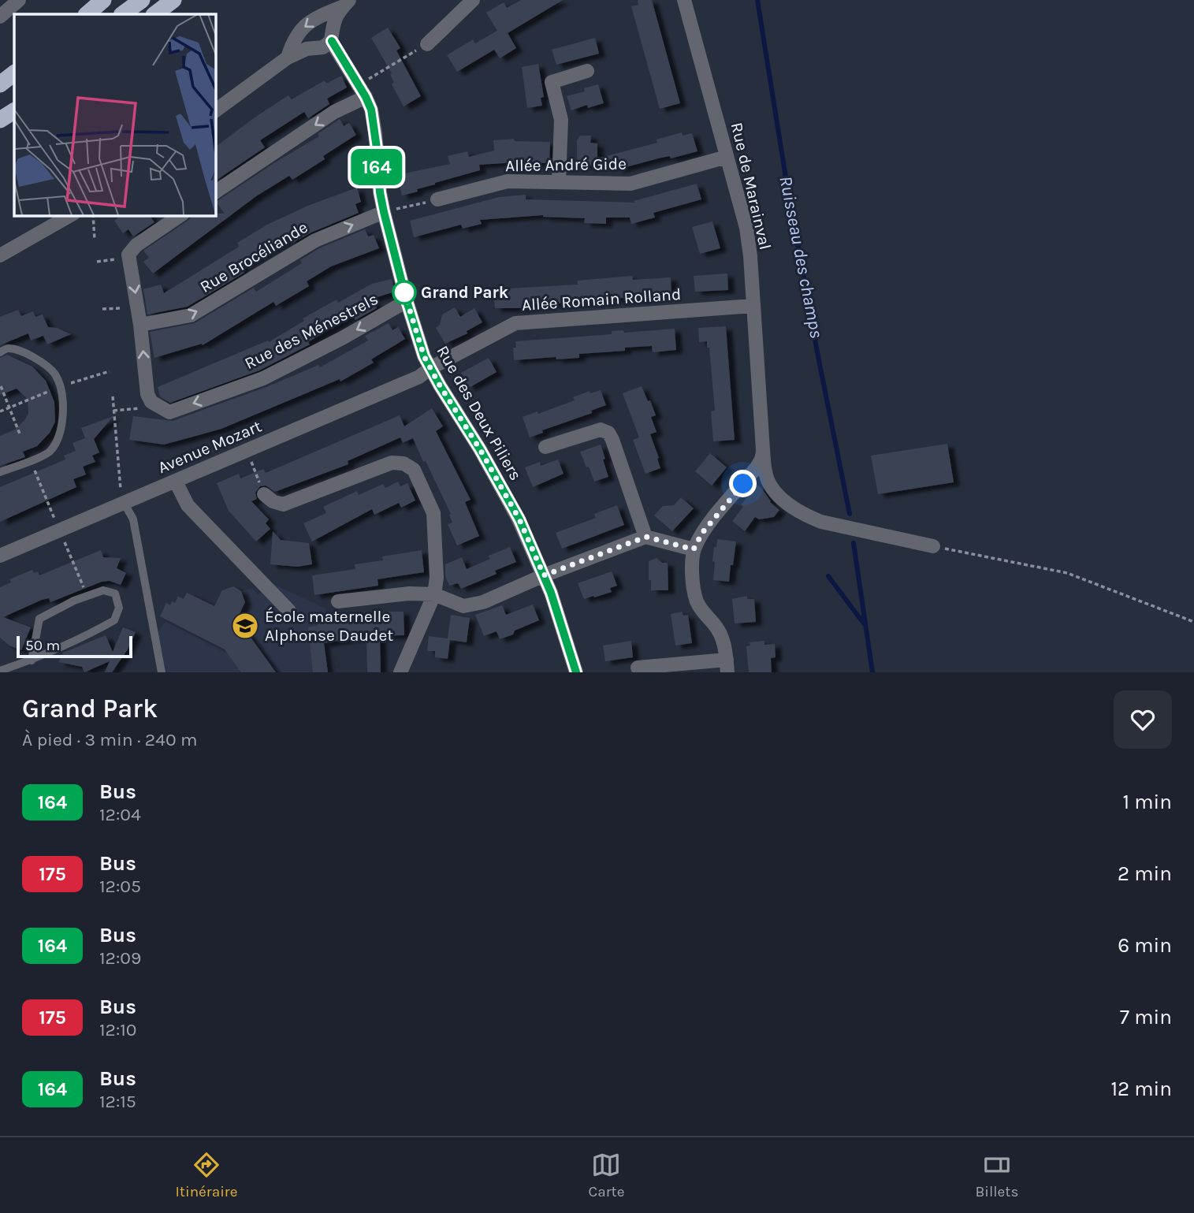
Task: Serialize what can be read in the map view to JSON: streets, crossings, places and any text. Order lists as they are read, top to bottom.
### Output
{
  "streets": {
    "street": [
      "Allée André Gide",
      "Rue de Marainval",
      "Rue Brocéliande",
      "Allée Romain Rolland",
      "Rue des Ménestrels",
      "Rue des Deux Piliers",
      "Avenue Mozart"
    ]
  },
  "crossings": [
    ["Allée André Gide", "Rue de Marainval"],
    ["Rue de Marainval", "Allée Romain Rolland"],
    ["Rue Brocéliande", "Rue des Deux Piliers"],
    ["Allée Romain Rolland", "Rue des Deux Piliers"],
    ["Allée Romain Rolland", "Avenue Mozart"],
    ["Rue des Ménestrels", "Rue des Deux Piliers"],
    ["Rue des Deux Piliers", "Avenue Mozart"]
  ],
  "one_way": ["Rue des Ménestrels"],
  "water": ["Ruisseau des champs"],
  "places": {
    "other": ["Grand Park"],
    "school or university": ["École maternelle Alphonse Daudet"]
  },
  "lines": ["bus line 164"],
  "scale_bar": "50 m",
  "page": {
    "on_map": "164",
    "scale": "50 m",
    "heading": ["Grand Park", "À pied · 3 min · 240 m"],
    "list": [
      {
        "mark": "164",
        "name": "Bus",
        "note": "12:04",
        "value": "1 min"
      },
      {
        "mark": "175",
        "name": "Bus",
        "note": "12:05",
        "value": "2 min"
      },
      {
        "mark": "164",
        "name": "Bus",
        "note": "12:09",
        "value": "6 min"
      },
      {
        "mark": "175",
        "name": "Bus",
        "note": "12:10",
        "value": "7 min"
      },
      {
        "mark": "164",
        "name": "Bus",
        "note": "12:15",
        "value": "12 min"
      }
    ],
    "tabs": ["Itinéraire", "Carte", "Billets"]
  }
}
